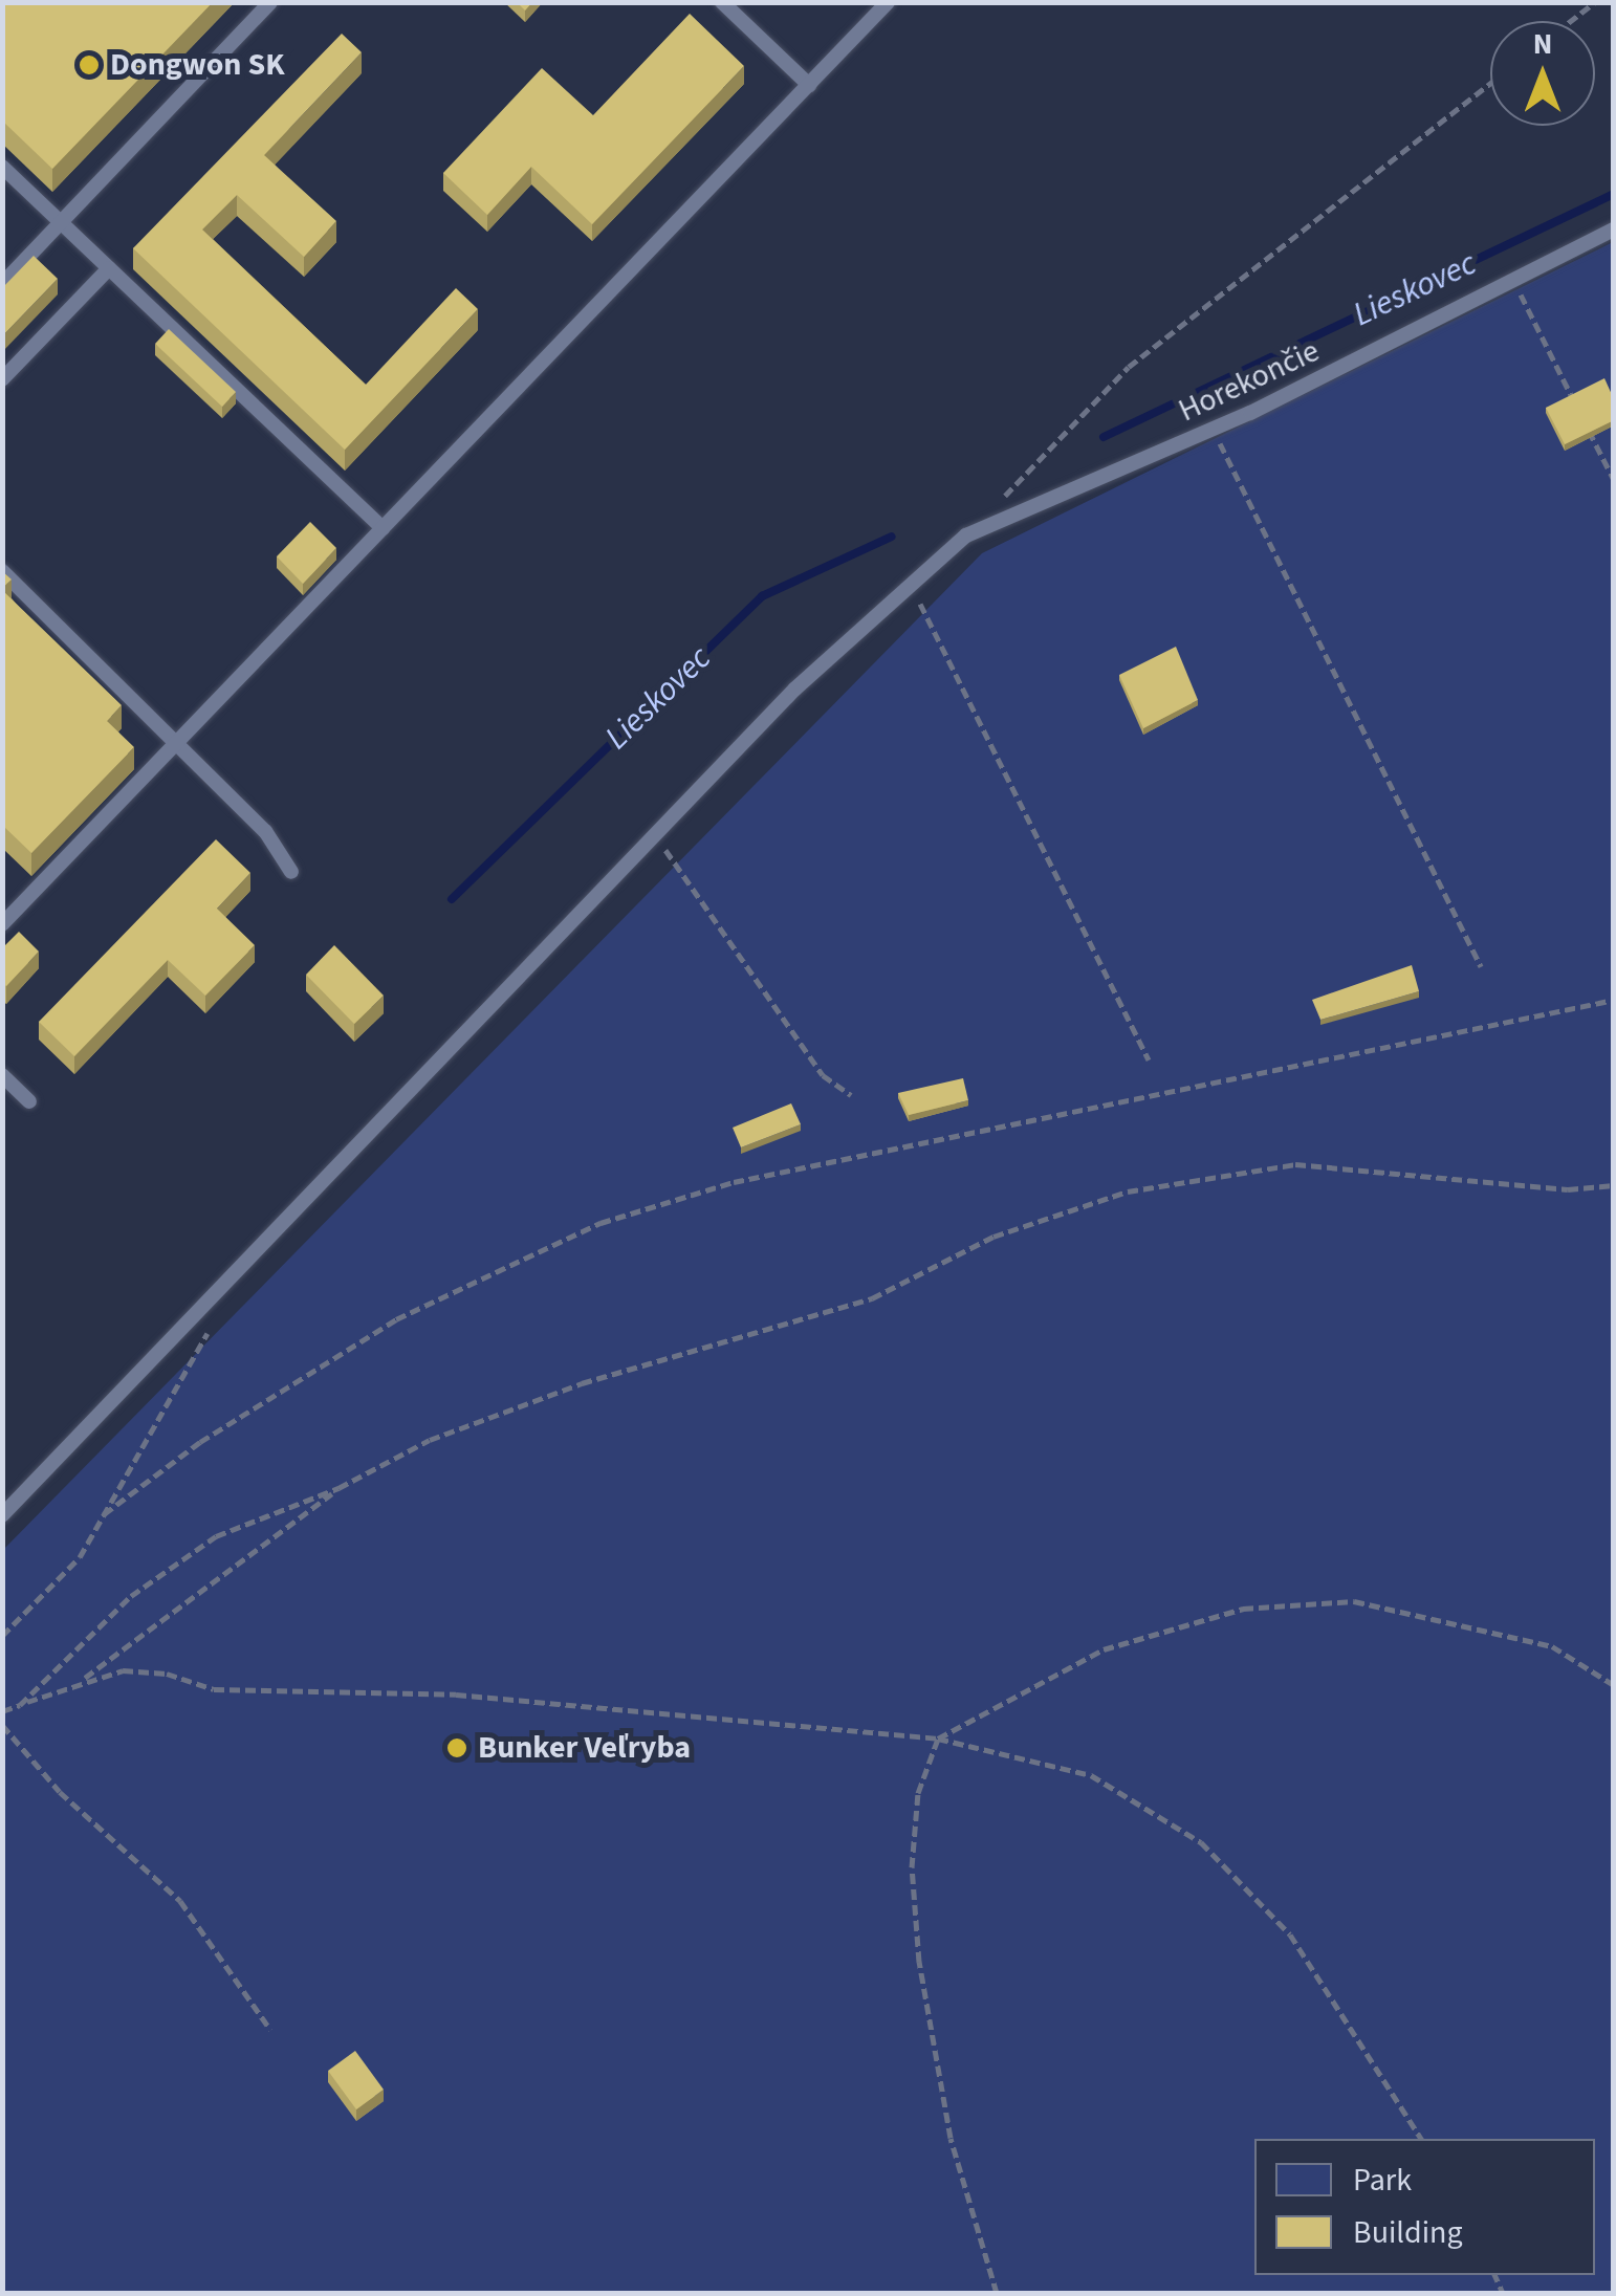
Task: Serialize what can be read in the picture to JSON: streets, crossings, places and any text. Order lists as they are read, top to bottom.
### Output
{
  "streets": {
    "lane": ["Horekončie"]
  },
  "water": ["Lieskovec"],
  "places": ["Dongwon SK", "Bunker Veľryba"],
  "legend": ["Park", "Building"],
  "north": "top"
}
